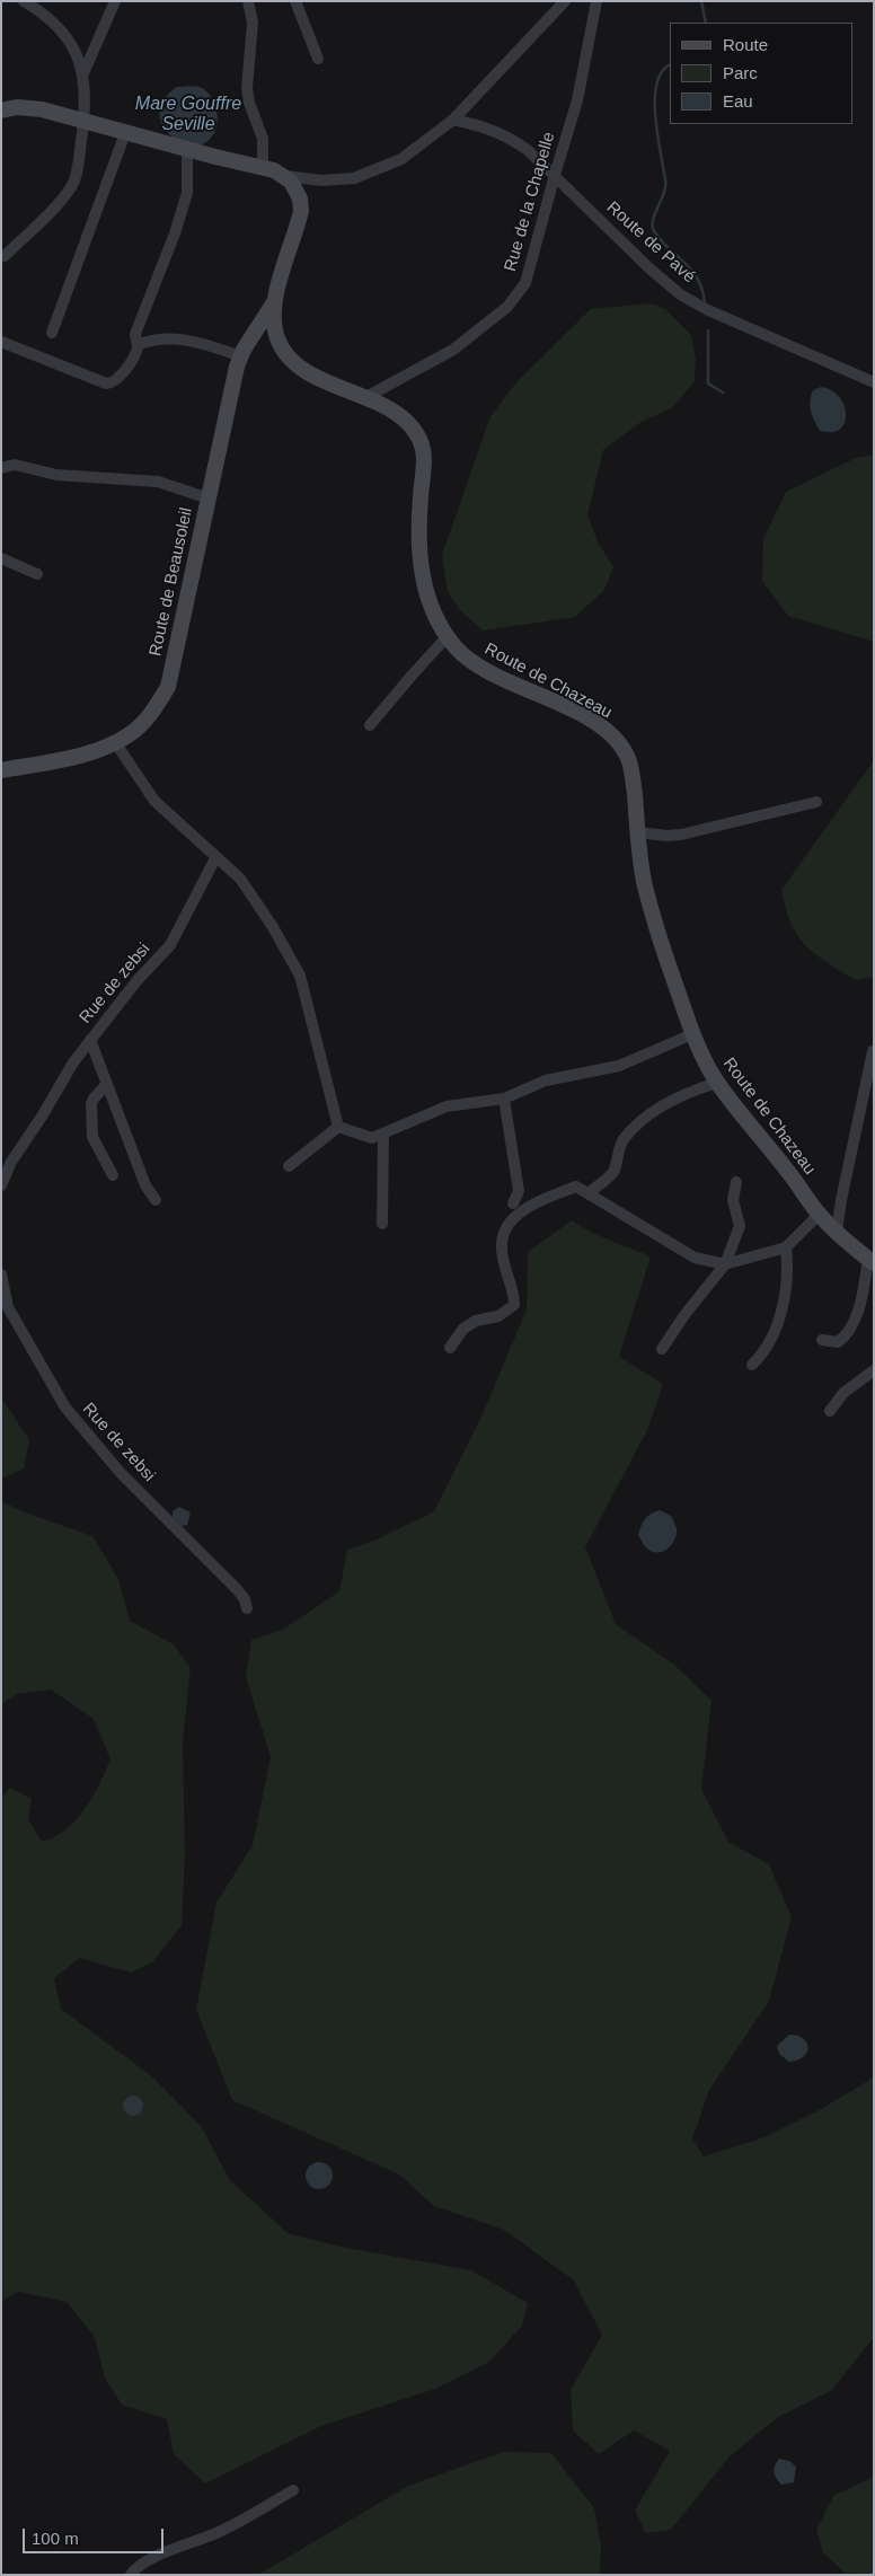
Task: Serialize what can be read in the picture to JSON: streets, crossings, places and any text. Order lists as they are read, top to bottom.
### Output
{
  "streets": {
    "main road": ["Route de Beausoleil", "Route de Chazeau"],
    "street": ["Rue de la Chapelle", "Route de Pavé", "Rue de zebsi"]
  },
  "crossings": [
    ["Rue de la Chapelle", "Route de Pavé"],
    ["Rue de la Chapelle", "Route de Chazeau"],
    ["Route de Beausoleil", "Route de Chazeau"]
  ],
  "water": ["Mare Gouffre Seville"],
  "legend": ["Route", "Parc", "Eau"],
  "scale_bar": "100 m"
}
